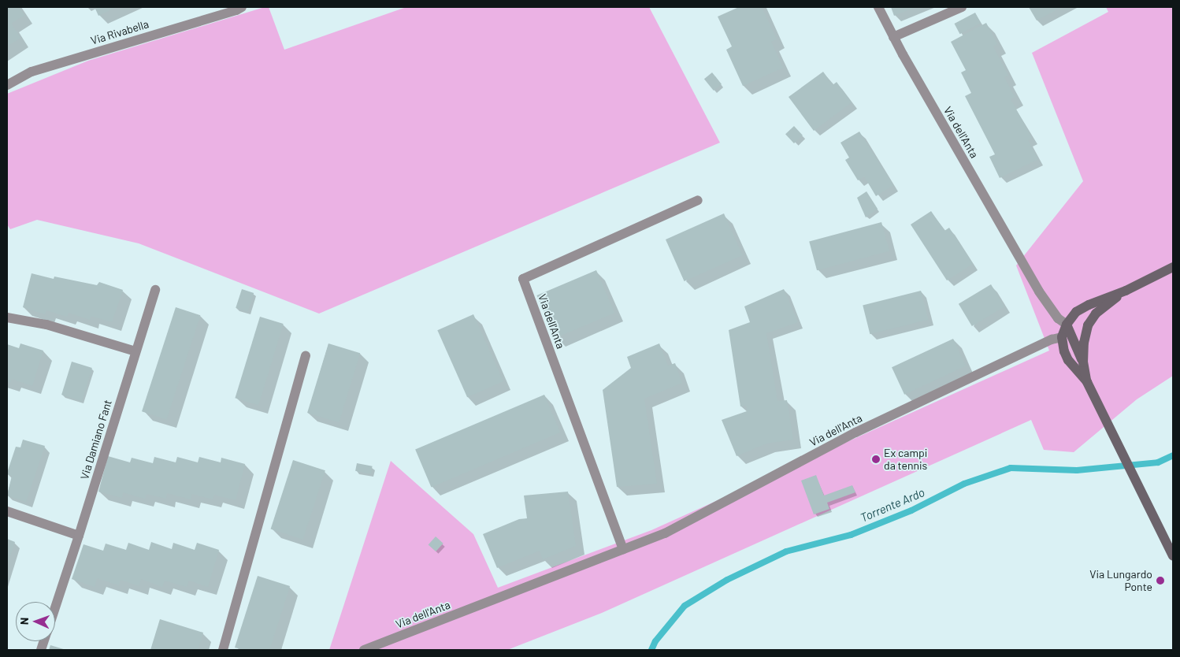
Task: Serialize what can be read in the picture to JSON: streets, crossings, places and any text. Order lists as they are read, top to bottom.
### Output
{
  "streets": {
    "street": ["Via Rivabella", "Via dell'Anta", "Via Damiano Fant"]
  },
  "water": ["Torrente Ardo"],
  "places": ["Ex campi da tennis", "Via Lungardo Ponte"],
  "north": "left"
}
